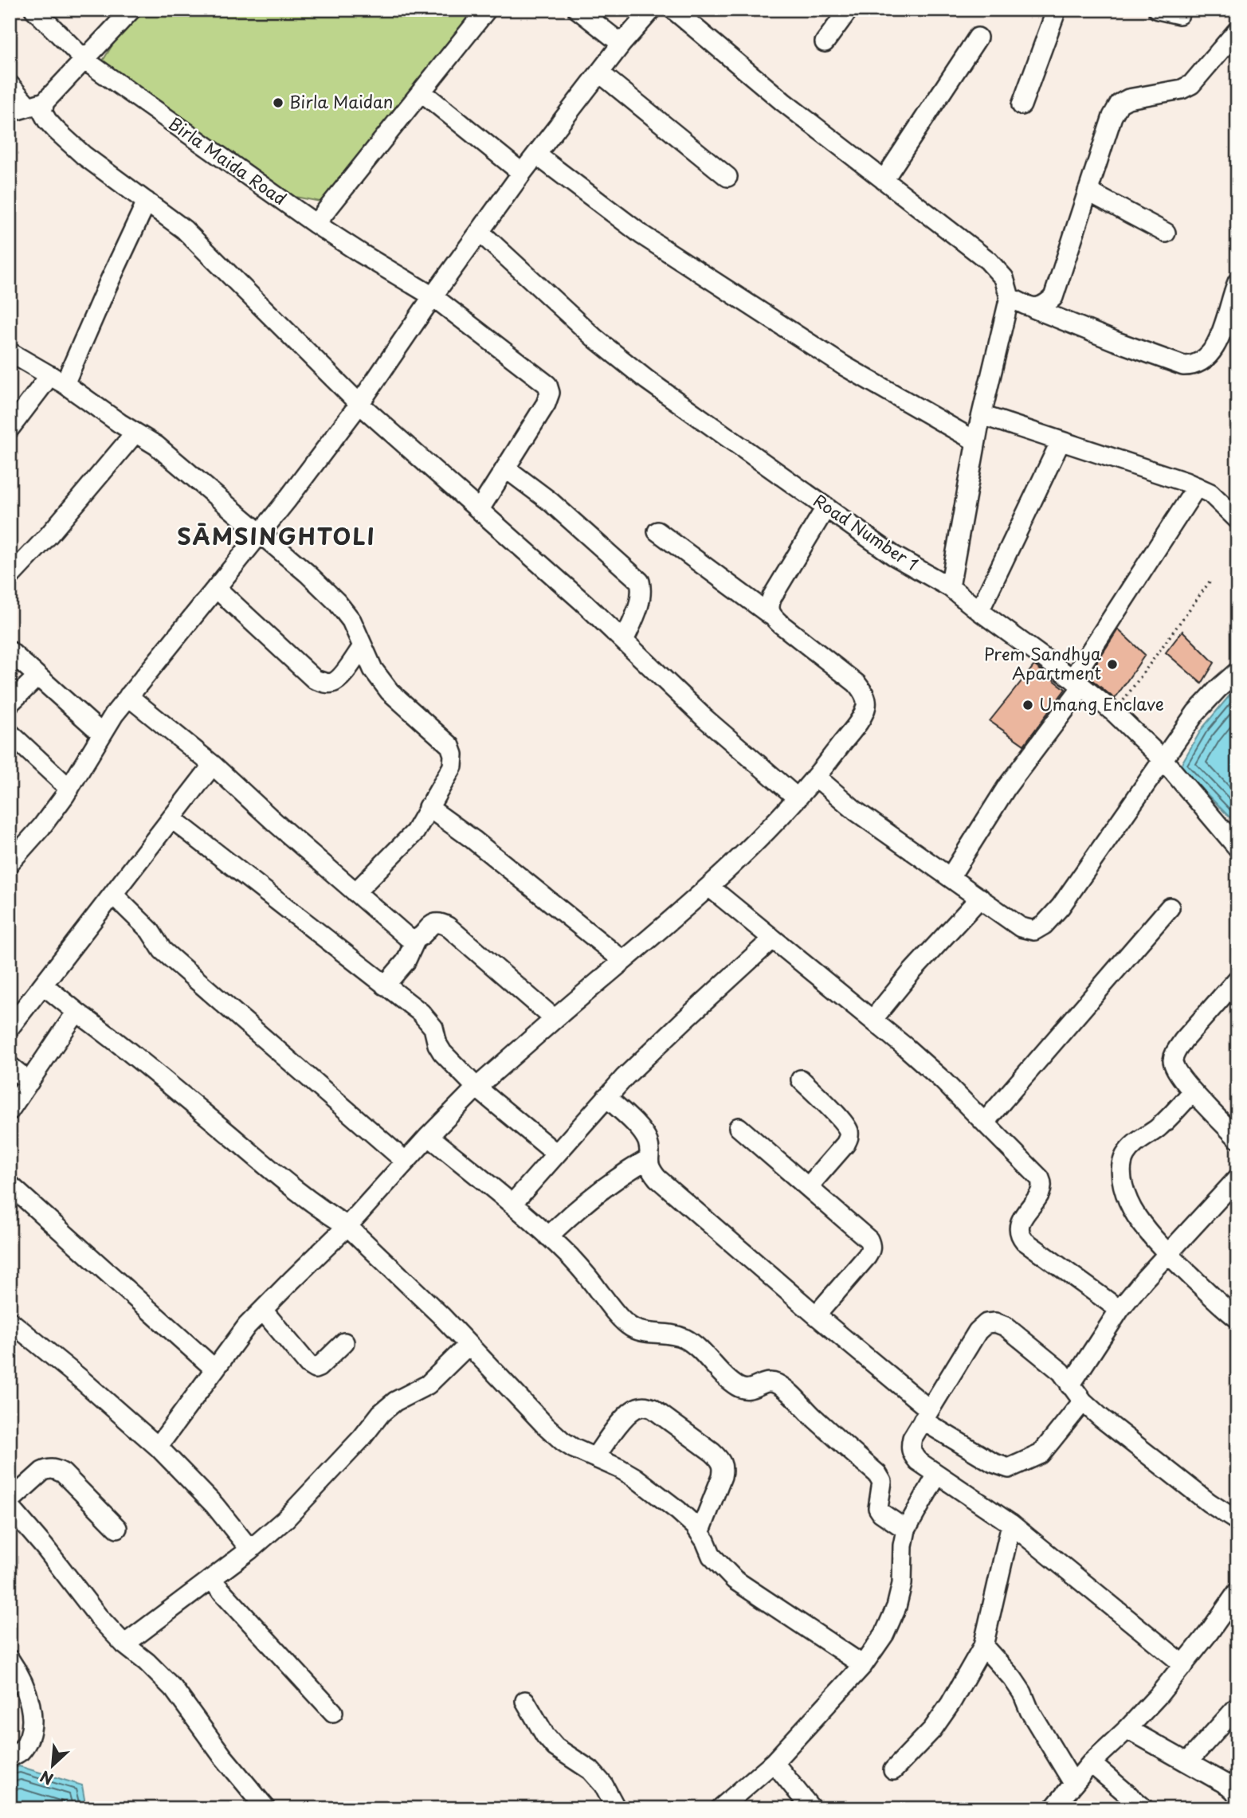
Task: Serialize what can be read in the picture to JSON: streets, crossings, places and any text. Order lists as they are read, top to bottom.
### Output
{
  "streets": {
    "street": ["Birla Maida Road", "Road Number 1"]
  },
  "districts": ["SĀMSINGHTOLI"],
  "places": ["Birla Maidan", "Prem Sandhya Apartment", "Umang Enclave"],
  "north": "bottom left"
}
